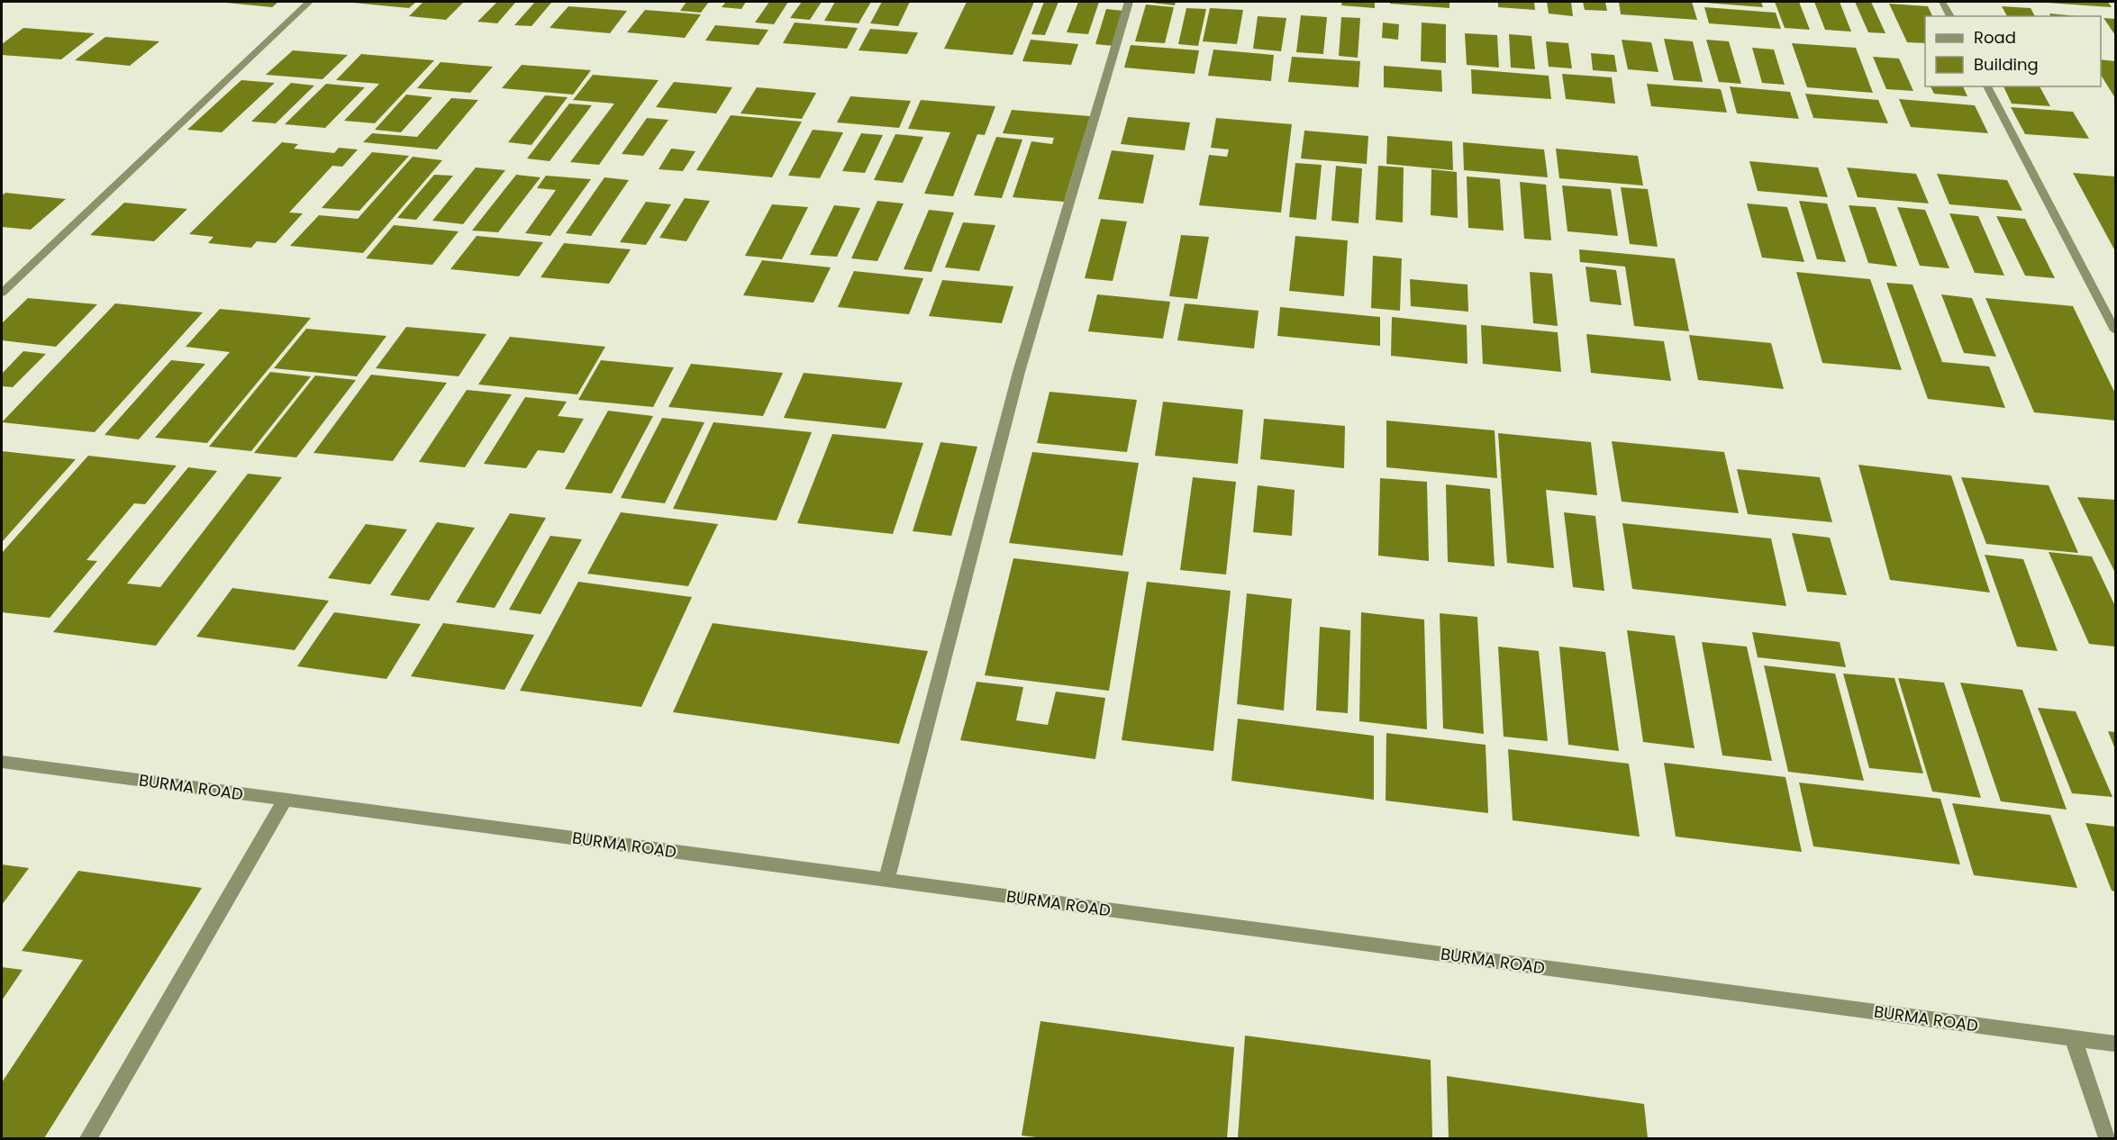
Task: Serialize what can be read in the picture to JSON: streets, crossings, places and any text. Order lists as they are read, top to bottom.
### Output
{
  "streets": {
    "street": ["BURMA ROAD"]
  },
  "legend": ["Road", "Building"]
}
